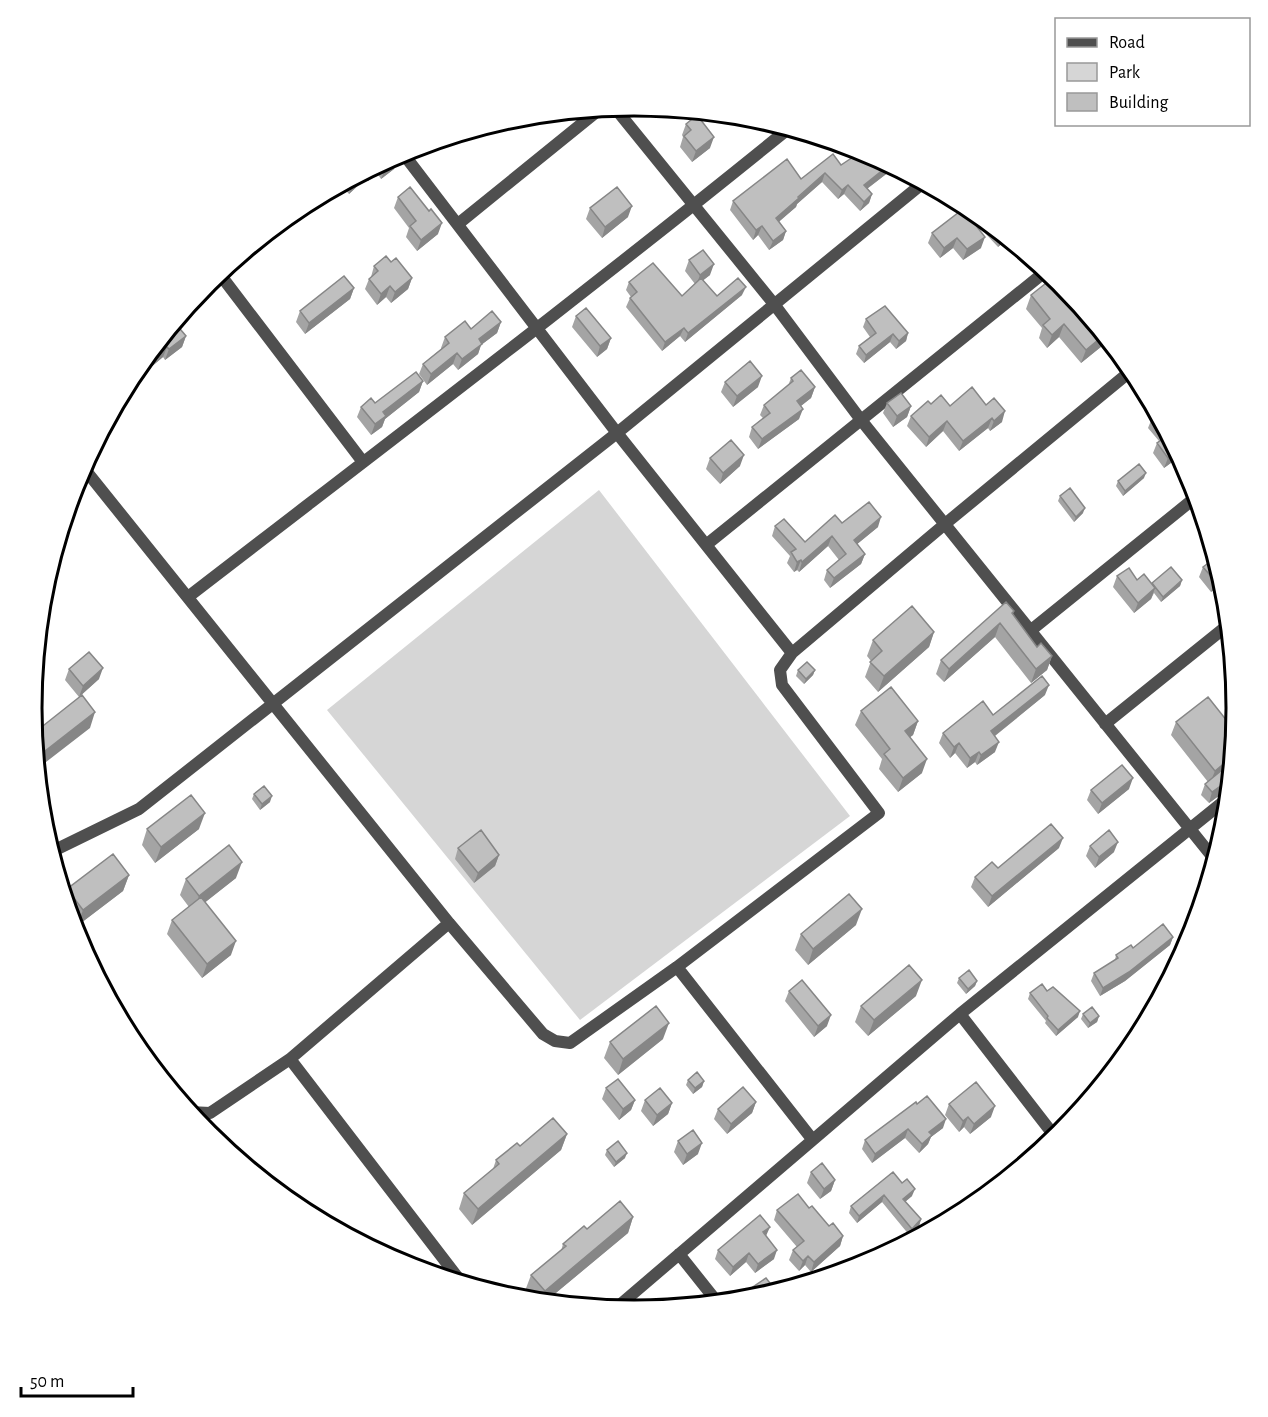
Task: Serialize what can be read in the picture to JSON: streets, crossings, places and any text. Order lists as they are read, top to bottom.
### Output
{
  "legend": ["Road", "Park", "Building"],
  "scale_bar": "50 m"
}
